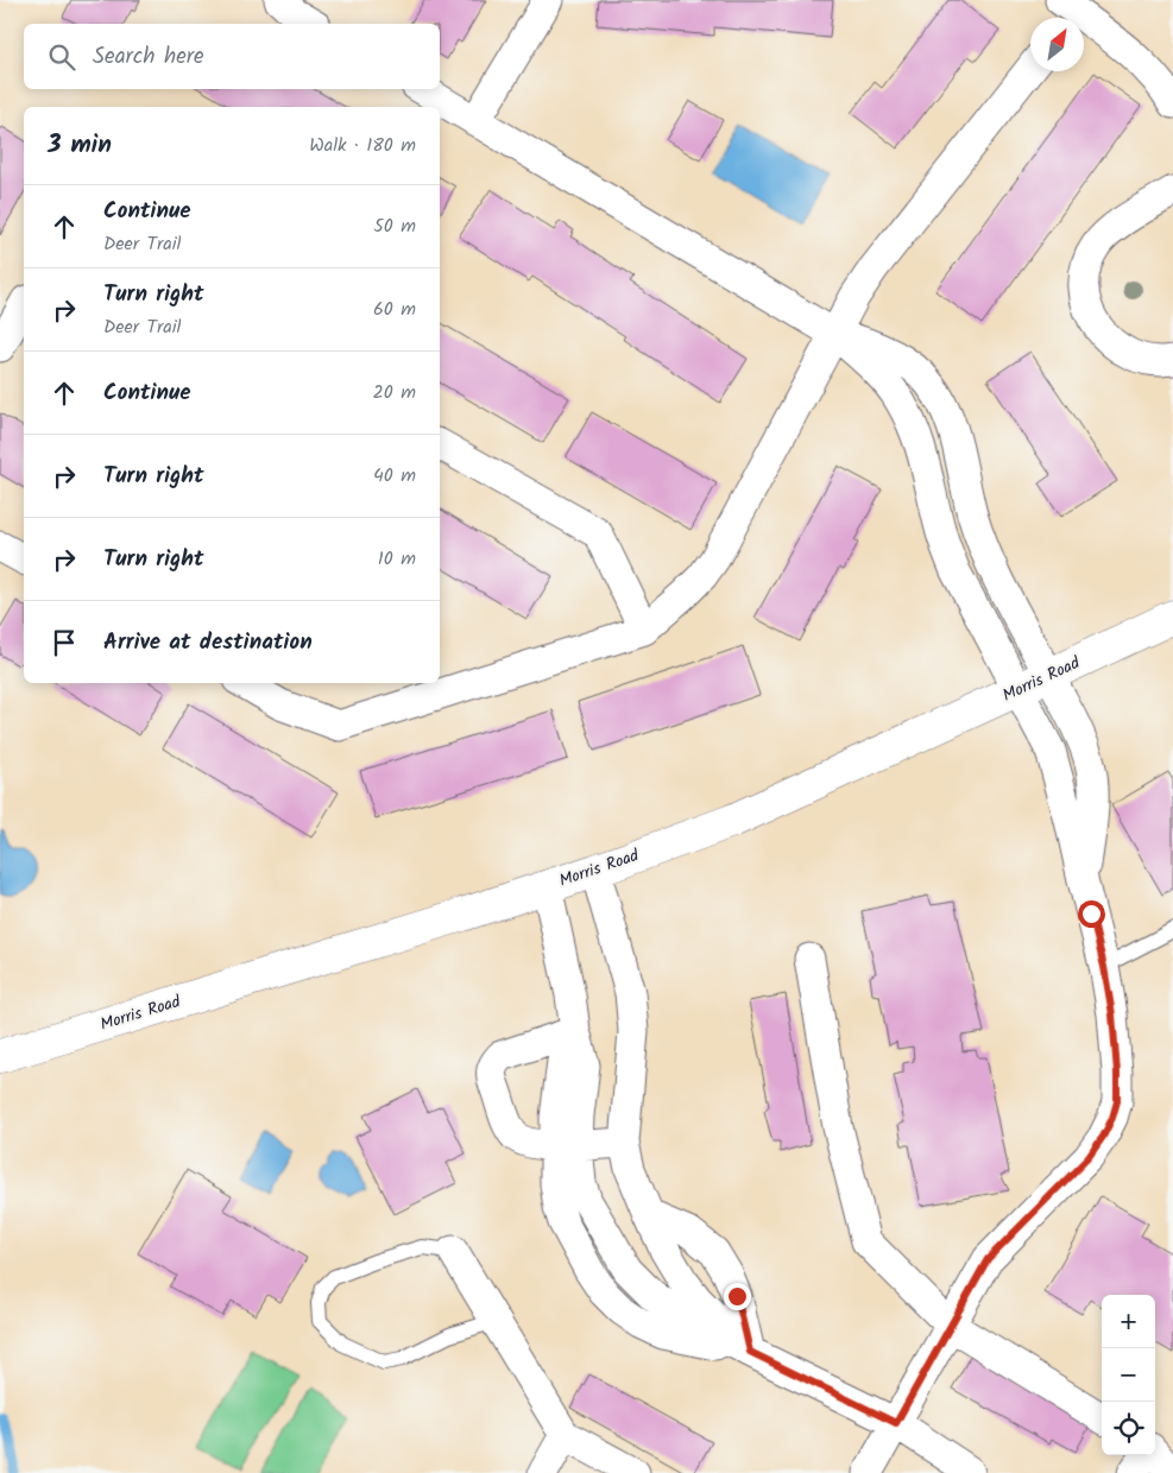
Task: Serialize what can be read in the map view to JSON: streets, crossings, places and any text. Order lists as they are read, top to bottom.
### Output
{
  "streets": {
    "street": ["Morris Road"]
  },
  "north": "top right",
  "page": {
    "search": "Search here",
    "heading": ["3 min", "Walk · 180 m"],
    "list": [
      ["Continue", "Deer Trail", "50 m"],
      ["Turn right", "Deer Trail", "60 m"],
      ["Continue", "20 m"],
      ["Turn right", "40 m"],
      ["Turn right", "10 m"],
      "Arrive at destination"
    ],
    "map_buttons": ["+", "−"]
  }
}
